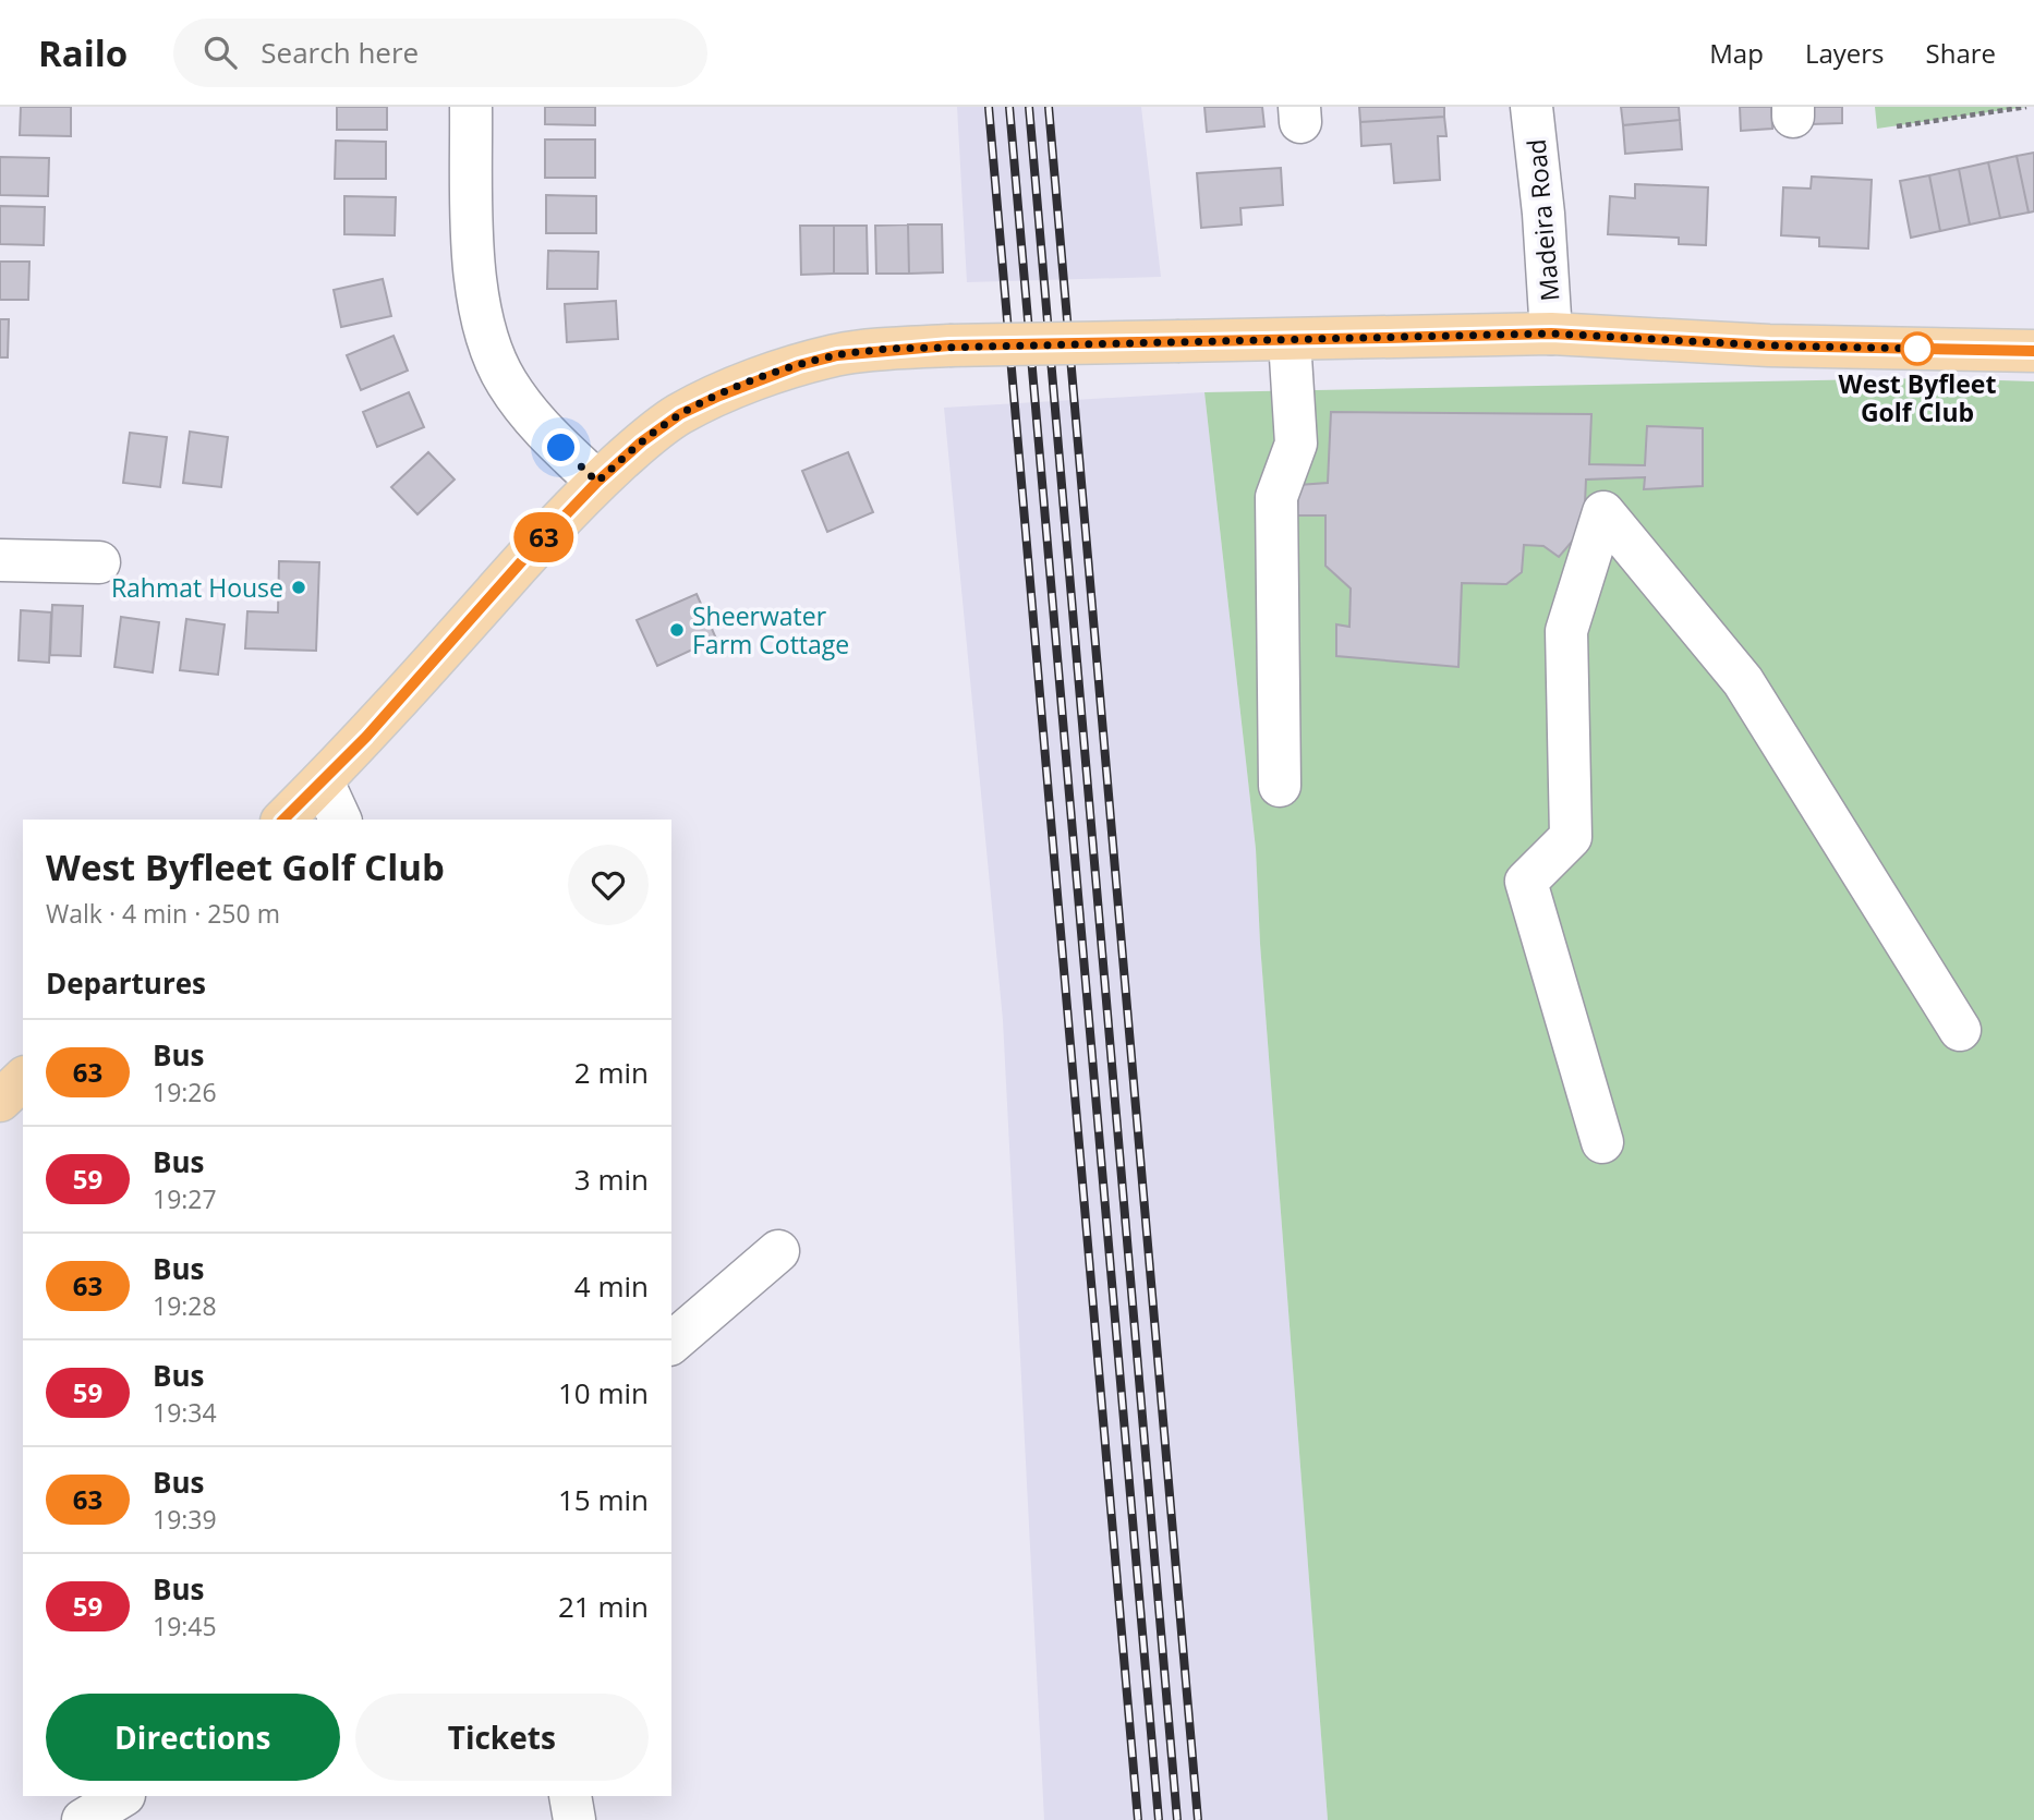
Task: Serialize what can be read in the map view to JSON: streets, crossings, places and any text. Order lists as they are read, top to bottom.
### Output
{
  "streets": {
    "street": ["Madeira Road"]
  },
  "places": ["West Byfleet Golf Club", "Rahmat House", "Sheerwater Farm Cottage"],
  "lines": ["bus line 63"],
  "page": {
    "header": "Railo",
    "search": "Search here",
    "nav": ["Map", "Layers", "Share"],
    "on_map": "63",
    "heading": [
      ["West Byfleet Golf Club", "Walk · 4 min · 250 m"],
      "Departures"
    ],
    "list": [
      {
        "mark": "63",
        "name": "Bus",
        "note": "19:26",
        "value": "2 min"
      },
      {
        "mark": "59",
        "name": "Bus",
        "note": "19:27",
        "value": "3 min"
      },
      {
        "mark": "63",
        "name": "Bus",
        "note": "19:28",
        "value": "4 min"
      },
      {
        "mark": "59",
        "name": "Bus",
        "note": "19:34",
        "value": "10 min"
      },
      {
        "mark": "63",
        "name": "Bus",
        "note": "19:39",
        "value": "15 min"
      },
      {
        "mark": "59",
        "name": "Bus",
        "note": "19:45",
        "value": "21 min"
      }
    ],
    "buttons": ["Directions", "Tickets"]
  }
}
